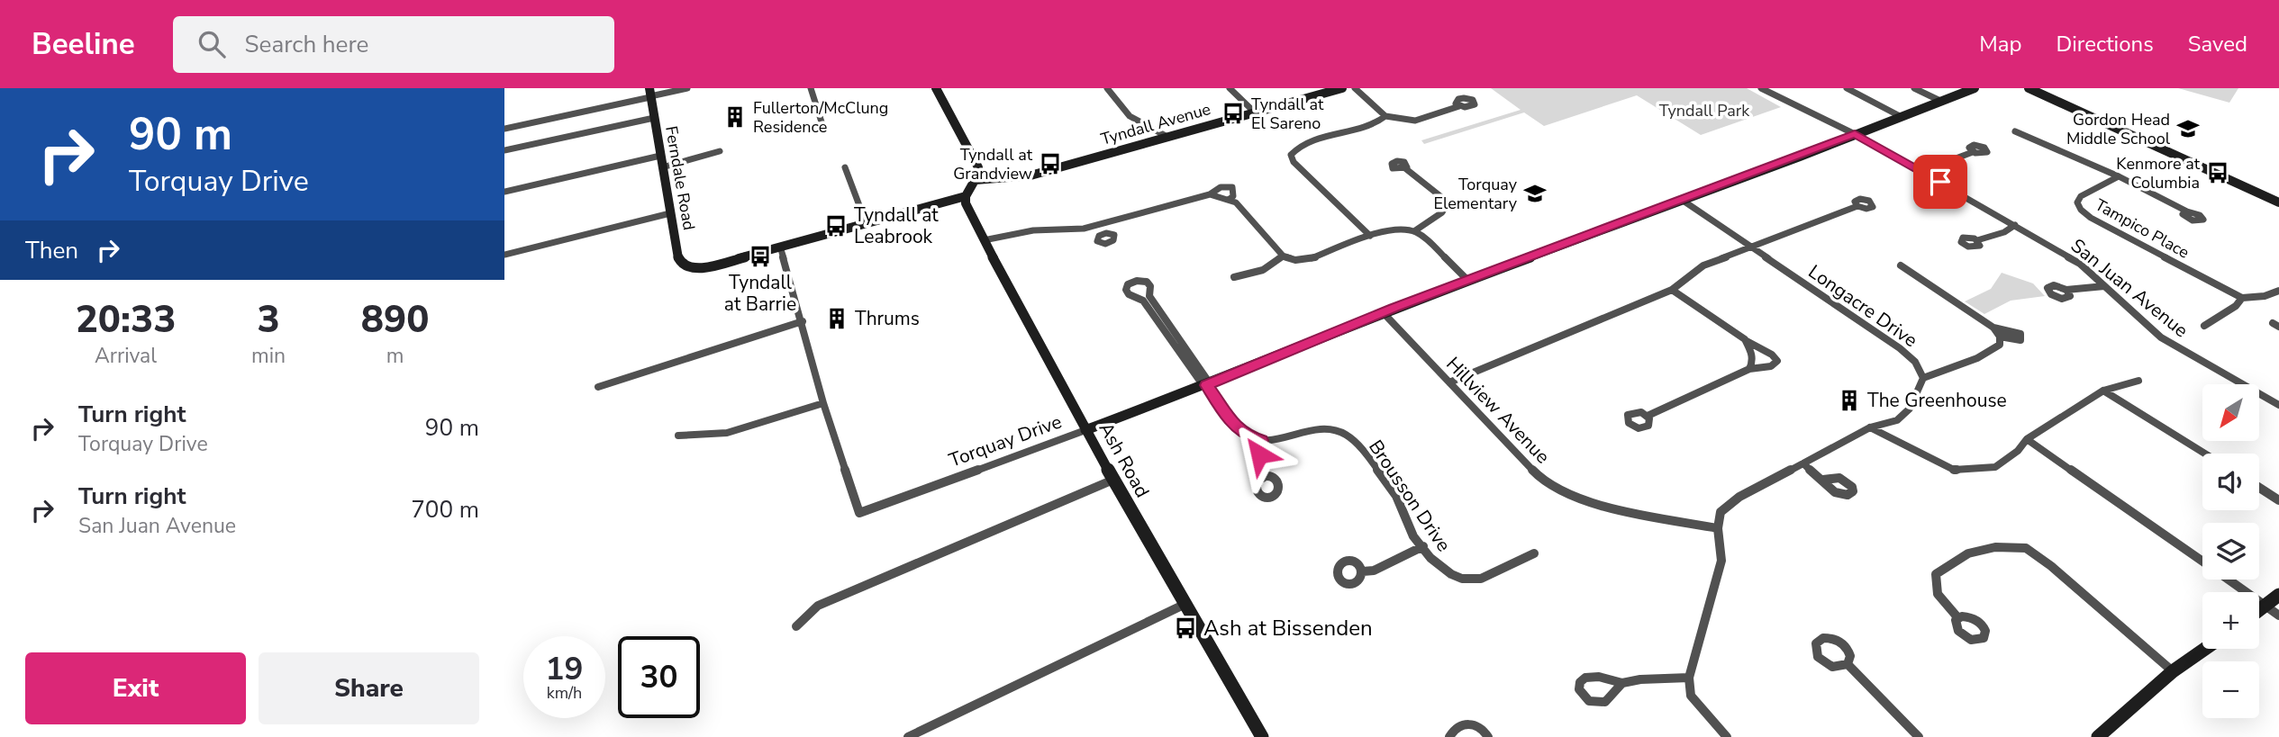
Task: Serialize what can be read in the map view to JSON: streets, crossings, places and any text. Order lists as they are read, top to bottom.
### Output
{
  "streets": {
    "main road": ["Ash Road"],
    "street": [
      "Tyndall Avenue",
      "Ferndale Road",
      "Tampico Place",
      "San Juan Avenue",
      "Longacre Drive",
      "Hillview Avenue",
      "Torquay Drive",
      "Brousson Drive"
    ]
  },
  "crossings": [
    ["San Juan Avenue", "Torquay Drive"],
    ["Longacre Drive", "Torquay Drive"],
    ["Hillview Avenue", "Torquay Drive"],
    ["Torquay Drive", "Ash Road"]
  ],
  "parks": ["Tyndall Park"],
  "places": {
    "bus stop": [
      "Tyndall at El Sareno",
      "Tyndall at Grandview",
      "Kenmore at Columbia",
      "Tyndall at Leabrook",
      "Tyndall at Barrie",
      "Ash at Bissenden"
    ],
    "building": ["Fullerton/McClung Residence", "Thrums", "The Greenhouse"],
    "school or university": ["Gordon Head Middle School", "Torquay Elementary"]
  },
  "north": "bottom left",
  "page": {
    "header": "Beeline",
    "search": "Search here",
    "nav": ["Map", "Directions", "Saved"],
    "turn": ["90 m", "Torquay Drive"],
    "then": "Then",
    "eta": [
      "20:33",
      "Arrival",
      "3",
      "min",
      "890",
      "m"
    ],
    "map_buttons": ["+", "−"],
    "list": [
      {
        "name": "Turn right",
        "note": "Torquay Drive",
        "value": "90 m"
      },
      {
        "name": "Turn right",
        "note": "San Juan Avenue",
        "value": "700 m"
      }
    ],
    "speed": "19 km/h",
    "limit": "30",
    "buttons": ["Exit", "Share"]
  }
}
